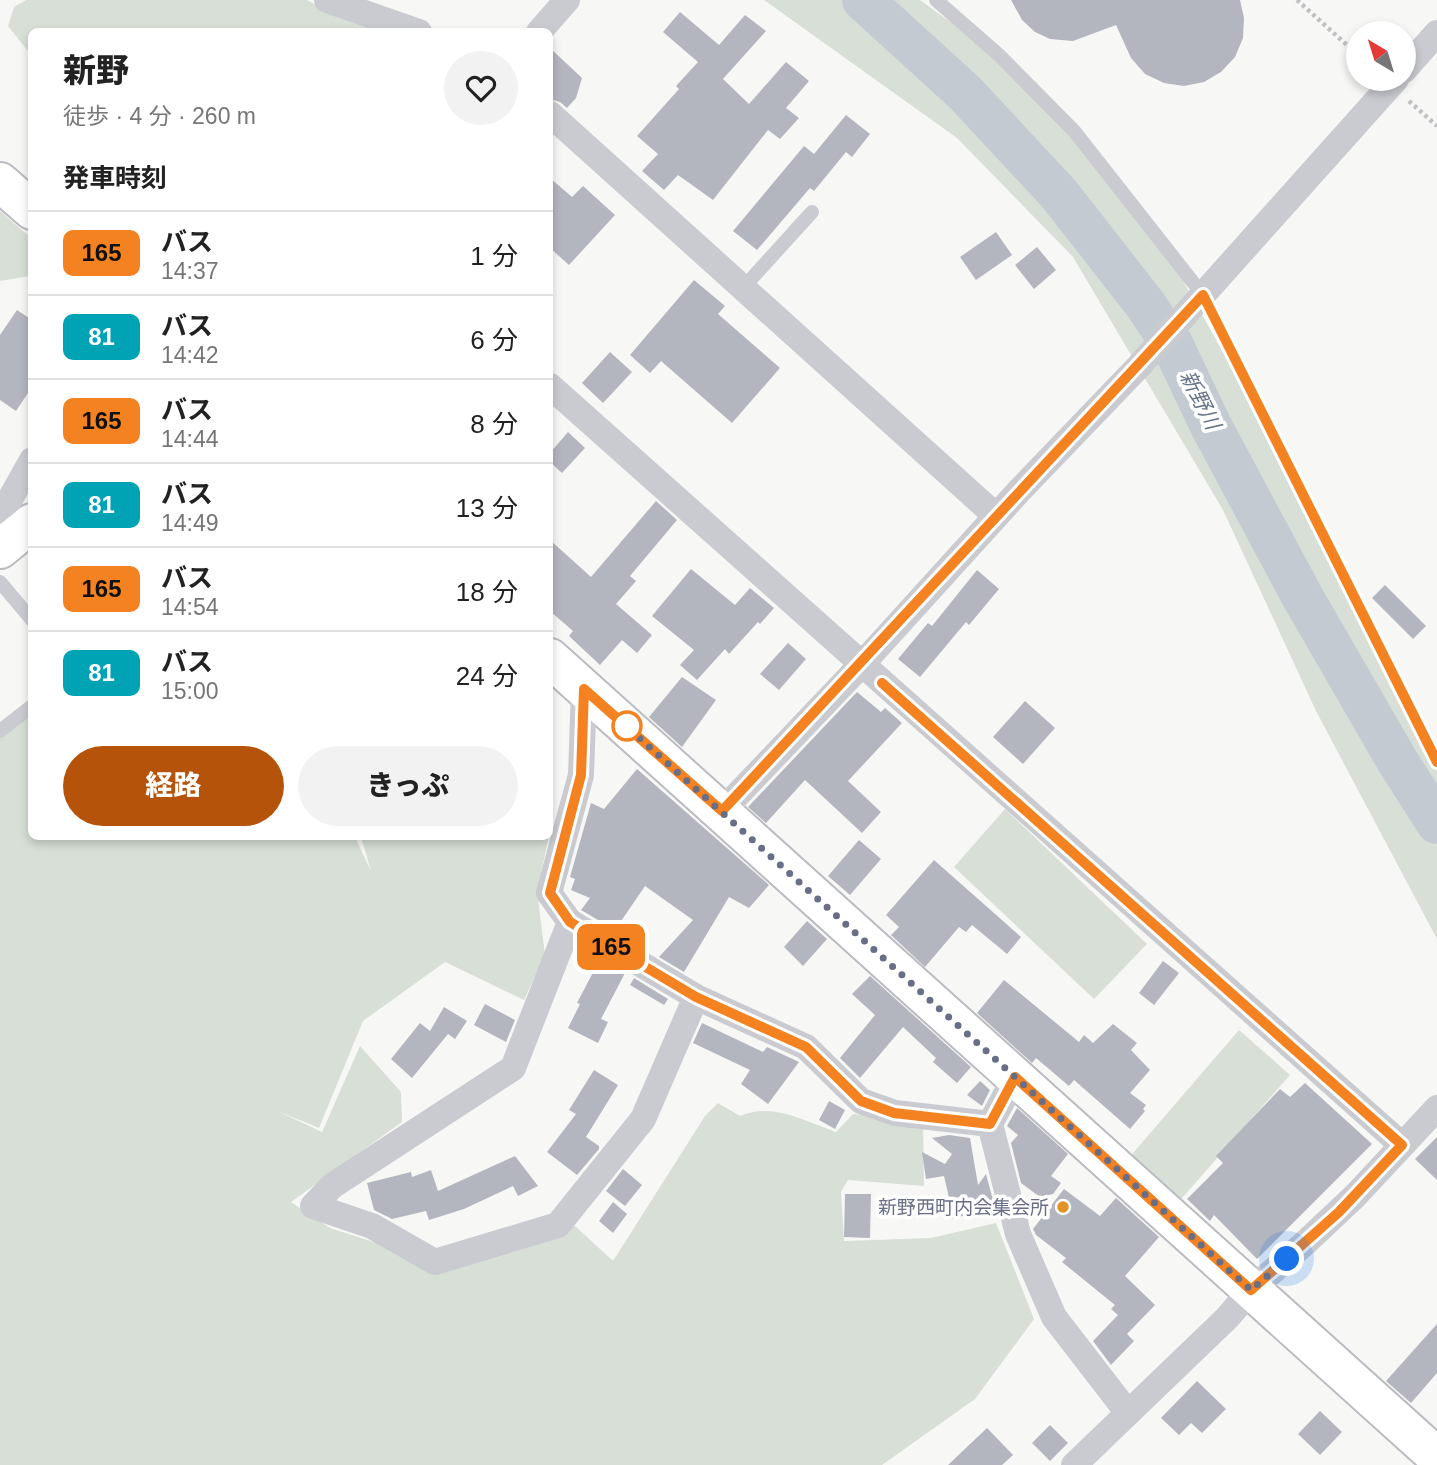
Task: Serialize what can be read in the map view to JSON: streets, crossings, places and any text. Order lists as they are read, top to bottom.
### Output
{
  "water": ["新野川"],
  "places": ["新野西町内会集会所"],
  "lines": ["bus line 165"],
  "north": "top left",
  "page": {
    "on_map": "165",
    "heading": [
      ["新野", "徒歩 · 4 分 · 260 m"],
      "発車時刻"
    ],
    "list": [
      {
        "mark": "165",
        "name": "バス",
        "note": "14:37",
        "value": "1 分"
      },
      {
        "mark": "81",
        "name": "バス",
        "note": "14:42",
        "value": "6 分"
      },
      {
        "mark": "165",
        "name": "バス",
        "note": "14:44",
        "value": "8 分"
      },
      {
        "mark": "81",
        "name": "バス",
        "note": "14:49",
        "value": "13 分"
      },
      {
        "mark": "165",
        "name": "バス",
        "note": "14:54",
        "value": "18 分"
      },
      {
        "mark": "81",
        "name": "バス",
        "note": "15:00",
        "value": "24 分"
      }
    ],
    "buttons": ["経路", "きっぷ"]
  }
}
